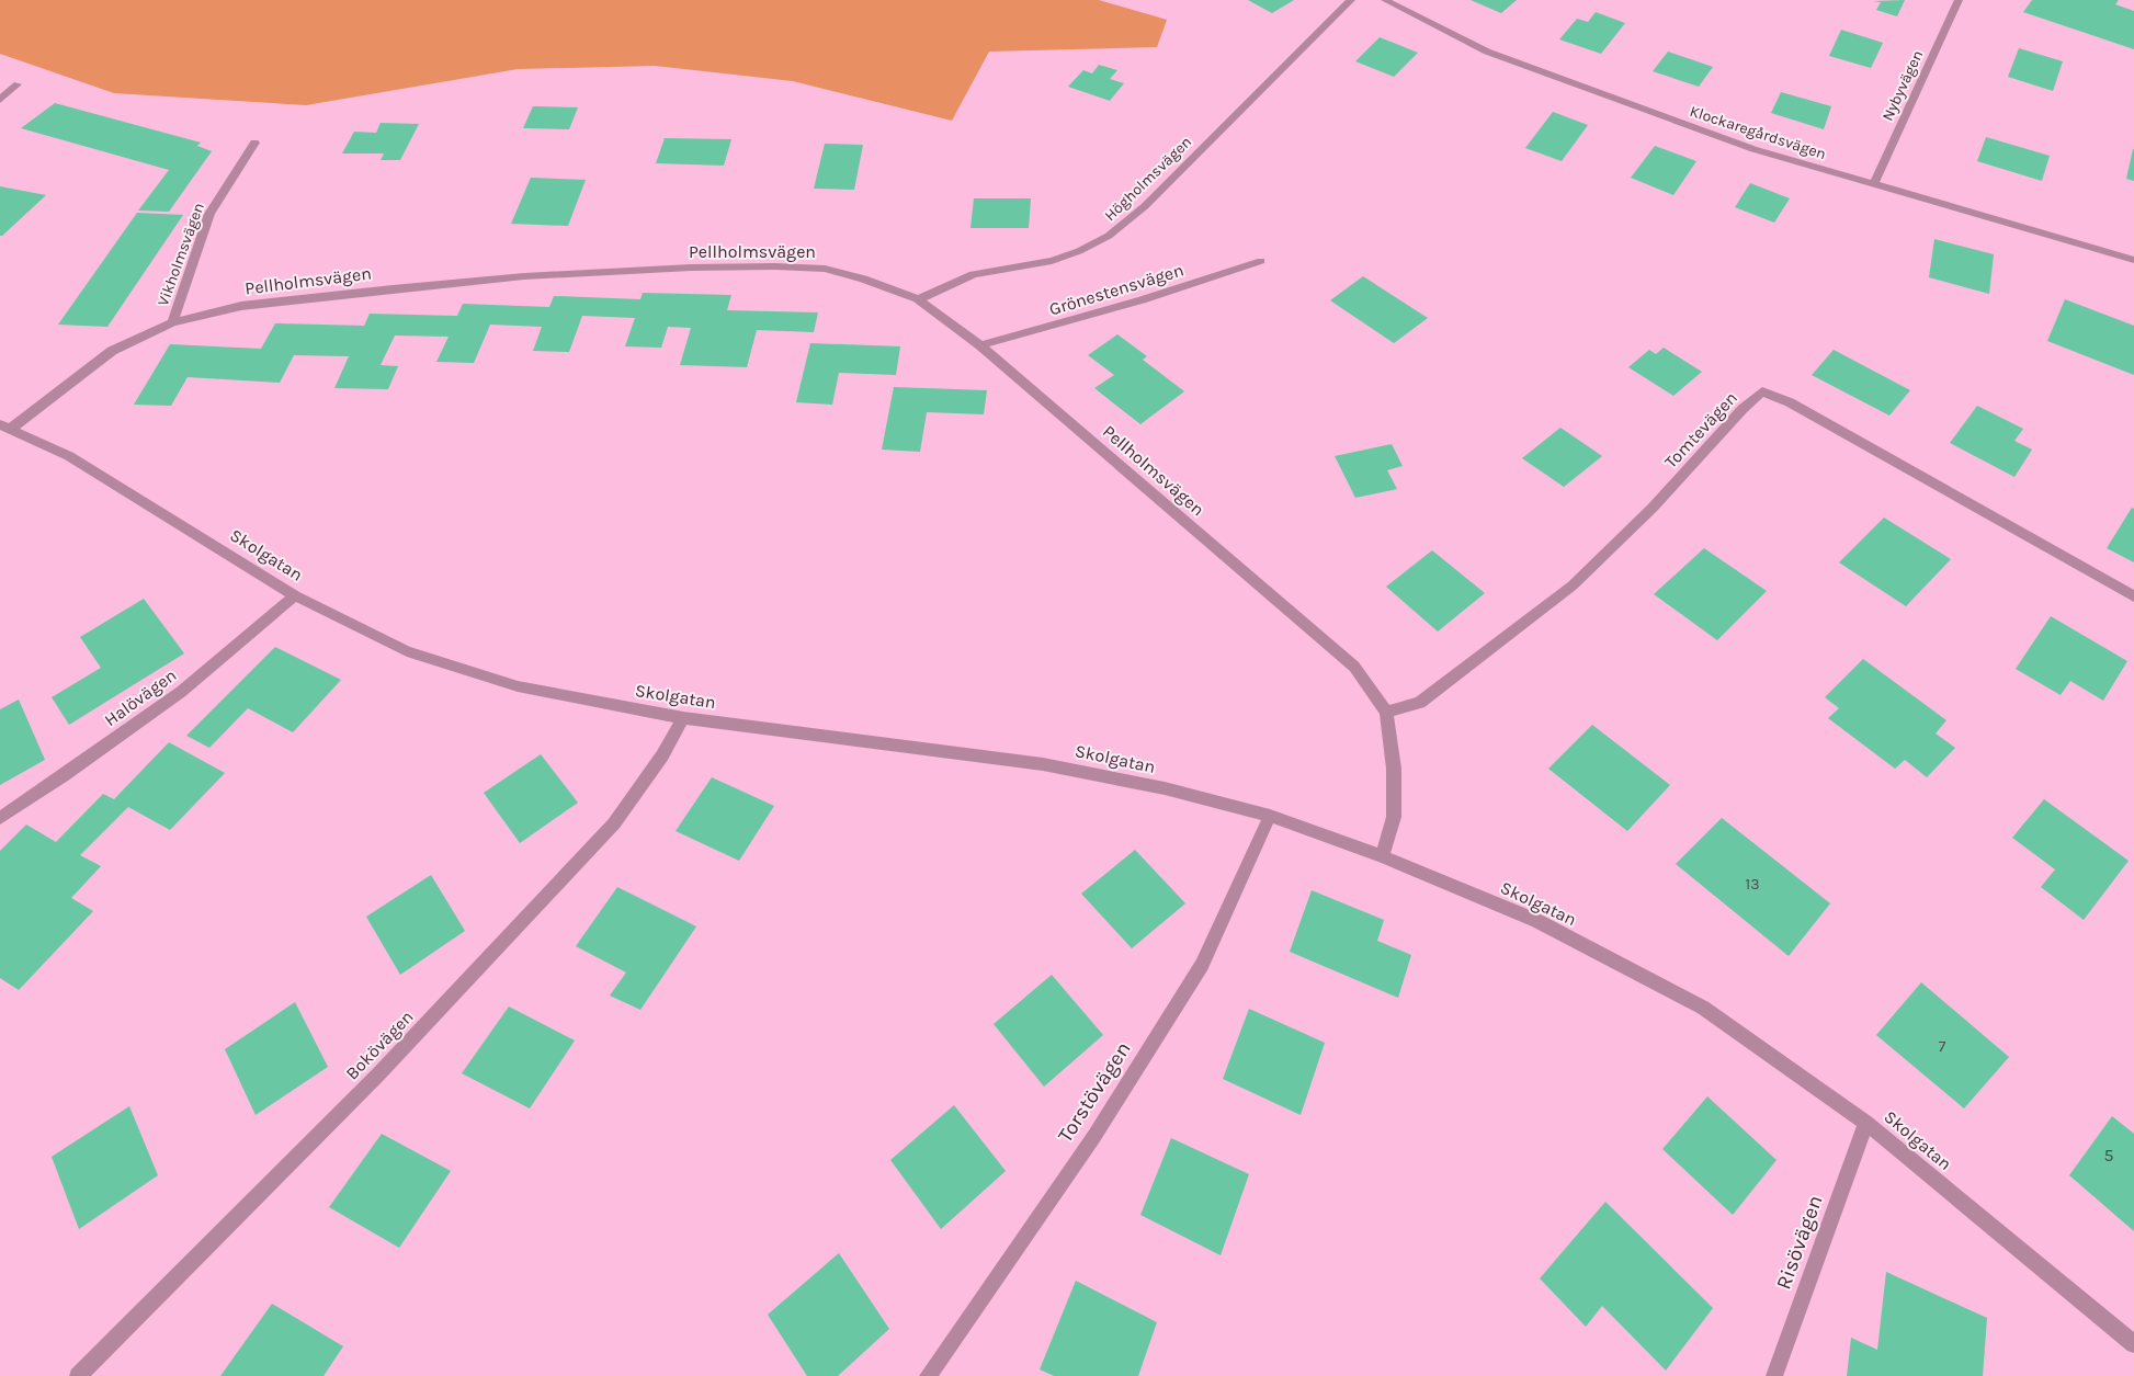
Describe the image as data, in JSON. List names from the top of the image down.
{
  "streets": {
    "street": [
      "Nybyvägen",
      "Klockaregårdsvägen",
      "Högholmsvägen",
      "Pellholmsvägen",
      "Vikholmsvägen",
      "Grönestensvägen",
      "Tomtevägen",
      "Skolgatan",
      "Halövägen",
      "Bokövägen",
      "Torstövägen",
      "Risövägen"
    ]
  },
  "crossings": [
    ["Nybyvägen", "Klockaregårdsvägen"],
    ["Högholmsvägen", "Pellholmsvägen"],
    ["Pellholmsvägen", "Vikholmsvägen"],
    ["Pellholmsvägen", "Grönestensvägen"],
    ["Pellholmsvägen", "Tomtevägen"],
    ["Pellholmsvägen", "Skolgatan"],
    ["Skolgatan", "Halövägen"],
    ["Skolgatan", "Bokövägen"],
    ["Skolgatan", "Torstövägen"],
    ["Skolgatan", "Risövägen"]
  ],
  "house_numbers": ["13", "7", "5"]
}
